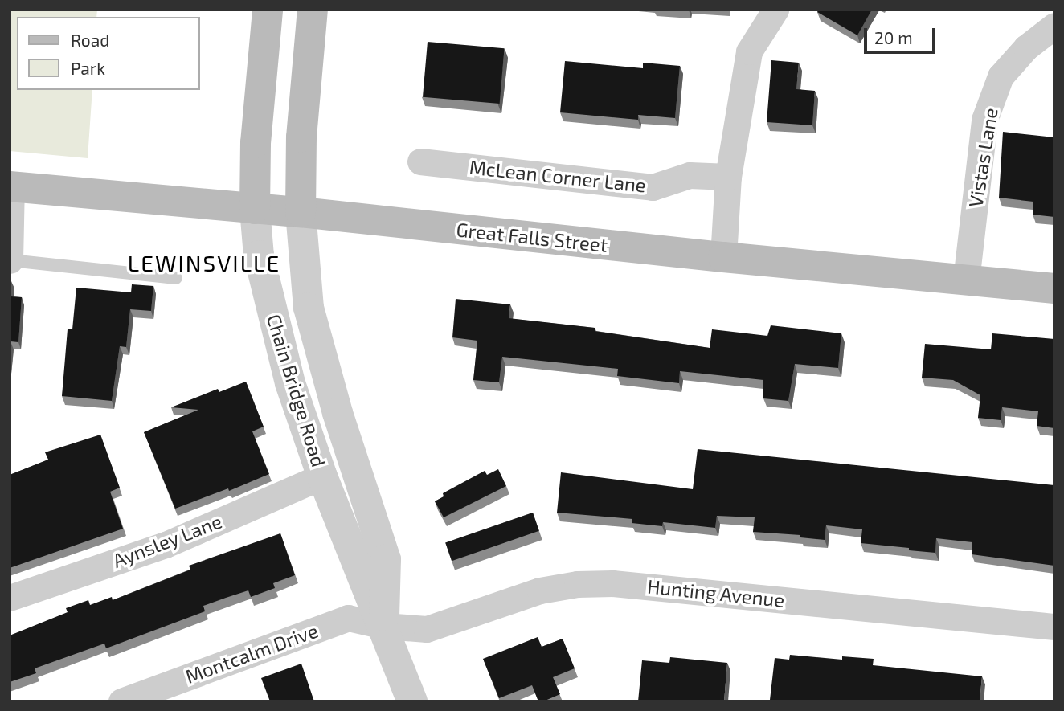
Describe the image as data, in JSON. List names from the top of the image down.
{
  "streets": {
    "main road": ["Great Falls Street", "Chain Bridge Road"],
    "street": [
      "Vistas Lane",
      "McLean Corner Lane",
      "Aynsley Lane",
      "Hunting Avenue",
      "Montcalm Drive"
    ]
  },
  "crossings": [
    ["Vistas Lane", "Great Falls Street"],
    ["Great Falls Street", "Chain Bridge Road"],
    ["Chain Bridge Road", "Aynsley Lane"],
    ["Chain Bridge Road", "Hunting Avenue"],
    ["Chain Bridge Road", "Montcalm Drive"],
    ["Hunting Avenue", "Montcalm Drive"]
  ],
  "districts": ["LEWINSVILLE"],
  "legend": ["Road", "Park"],
  "scale_bar": "20 m"
}
